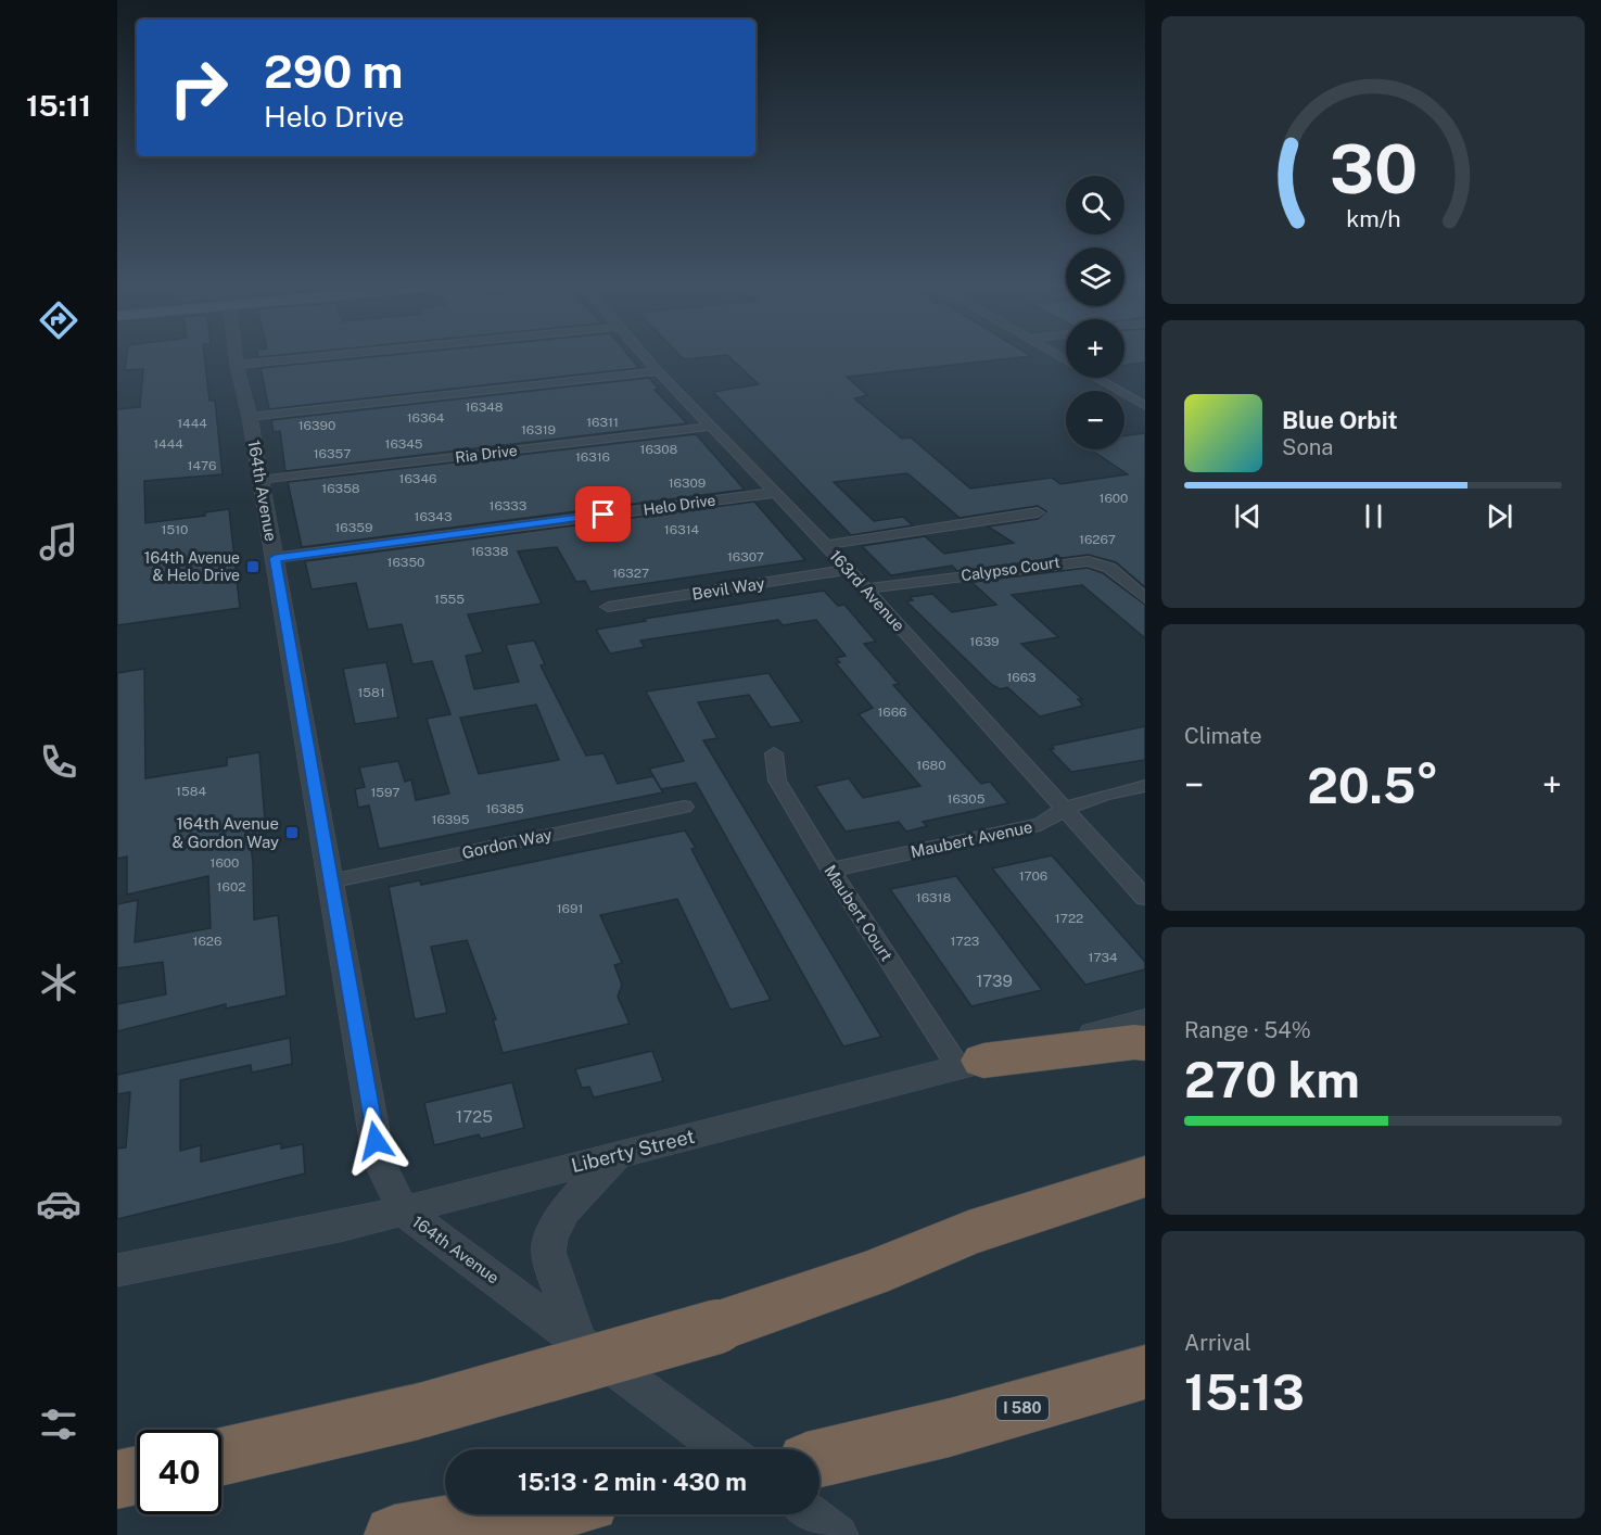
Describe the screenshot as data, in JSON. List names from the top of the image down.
{
  "streets": {
    "highway": ["I 580"],
    "street": [
      "Ria Drive",
      "164th Avenue",
      "Helo Drive",
      "Calypso Court",
      "Bevil Way",
      "163rd Avenue",
      "Maubert Avenue",
      "Gordon Way",
      "Maubert Court",
      "Liberty Street"
    ]
  },
  "crossings": [
    ["Ria Drive", "164th Avenue"],
    ["Ria Drive", "163rd Avenue"],
    ["164th Avenue", "Helo Drive"],
    ["164th Avenue", "Gordon Way"],
    ["164th Avenue", "Liberty Street"],
    ["Helo Drive", "163rd Avenue"],
    ["Calypso Court", "163rd Avenue"],
    ["Bevil Way", "163rd Avenue"],
    ["163rd Avenue", "Maubert Avenue"],
    ["Maubert Avenue", "Maubert Court"],
    ["Maubert Court", "Liberty Street"]
  ],
  "places": {
    "transit": ["164th Avenue & Helo Drive", "164th Avenue & Gordon Way"]
  },
  "house_numbers": [
    "16348",
    "16364",
    "16311",
    "1444",
    "16390",
    "16319",
    "1444",
    "16345",
    "16308",
    "16357",
    "16316",
    "1476",
    "16346",
    "16309",
    "16358",
    "1600",
    "16333",
    "16343",
    "16359",
    "1510",
    "16314",
    "16267",
    "16338",
    "16307",
    "16350",
    "16327",
    "1555",
    "1639",
    "1663",
    "1581",
    "1666",
    "1680",
    "1584",
    "1597",
    "16305",
    "16385",
    "16395",
    "1600",
    "1706",
    "1602",
    "16318",
    "1691",
    "1722",
    "1626",
    "1723",
    "1734",
    "1739",
    "1725"
  ],
  "page": {
    "tabs": "15:11",
    "turn": ["290 m", "Helo Drive"],
    "map_buttons": ["+", "−"],
    "song": ["Blue Orbit", "Sona"],
    "tile": [
      "Climate",
      ["Range · 54%", "270 km"],
      ["Arrival", "15:13"]
    ],
    "heat": ["−", "20.5°", "+"],
    "limit": "40",
    "trip": "15:13 · 2 min · 430 m",
    "gauge": ["30", "km/h"]
  }
}
